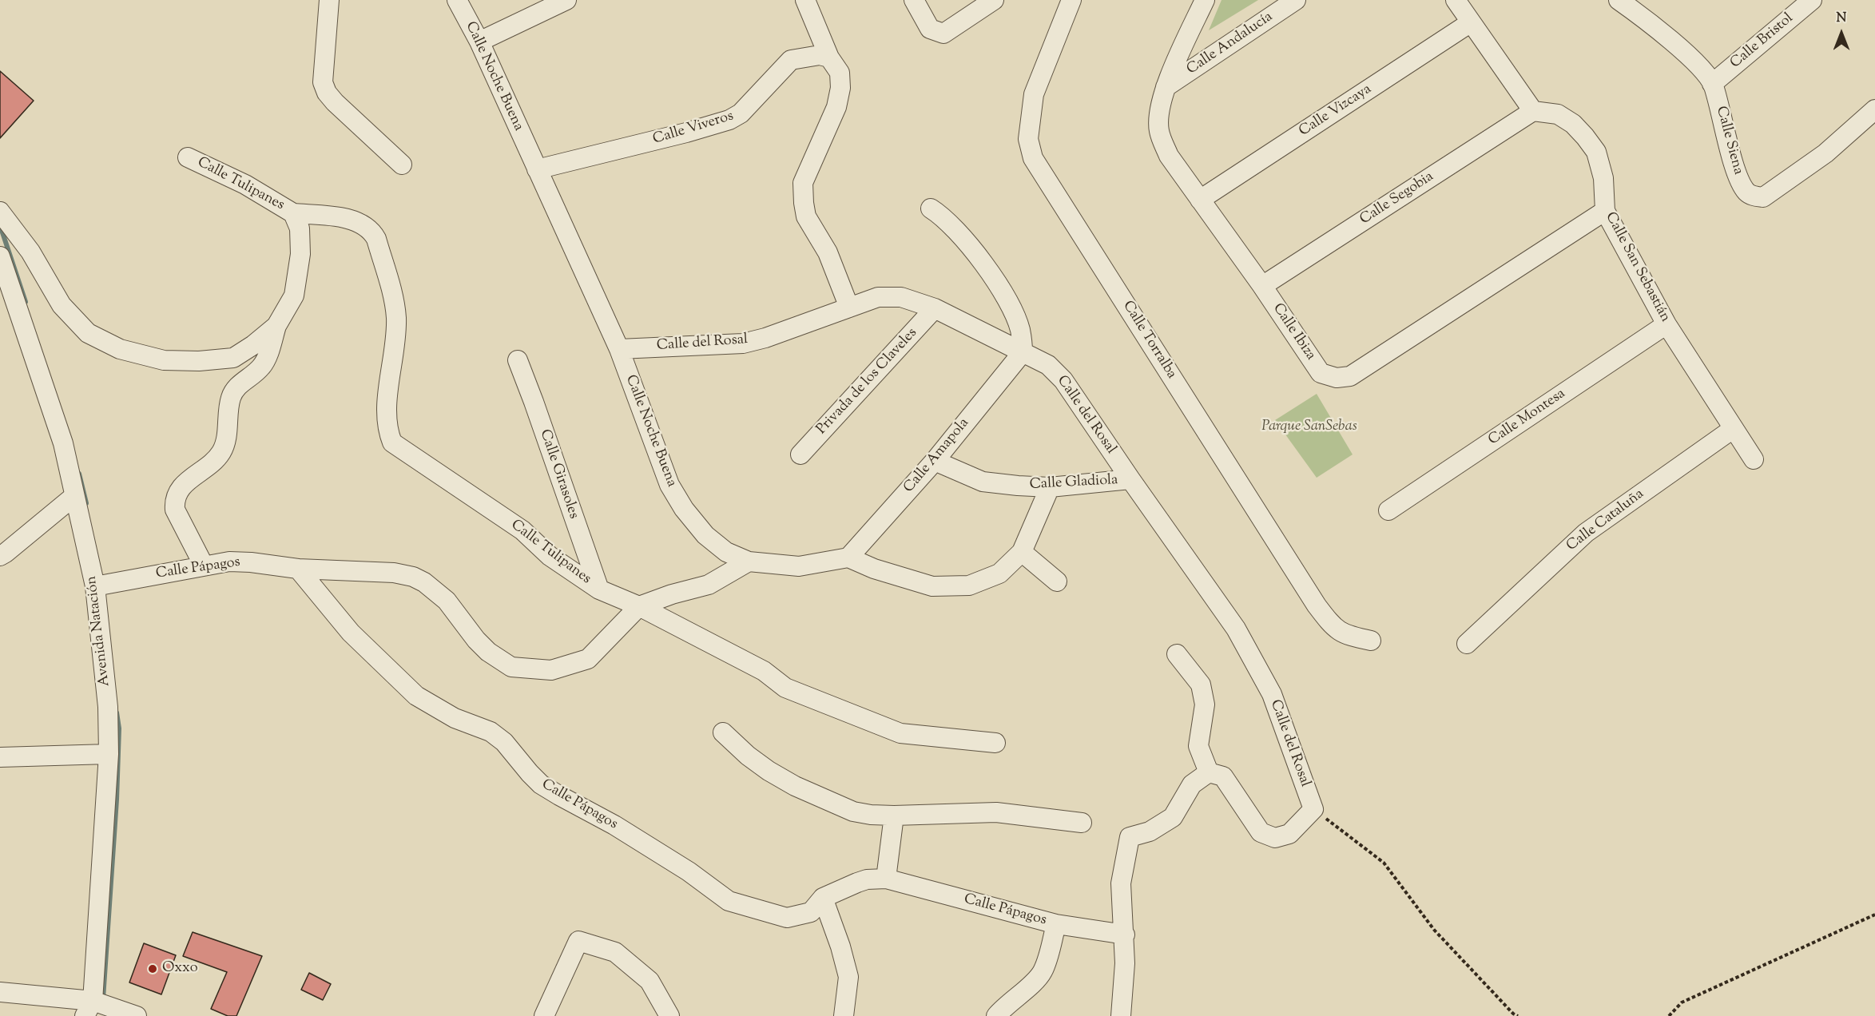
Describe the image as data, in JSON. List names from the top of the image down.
{
  "streets": {
    "street": [
      "Calle Bristol",
      "Calle Andalucía",
      "Calle Noche Buena",
      "Calle Vizcaya",
      "Calle Viveros",
      "Calle Siena",
      "Calle Tulipanes",
      "Calle Segobia",
      "Calle San Sebastián",
      "Calle Ibiza",
      "Calle Torralba",
      "Calle del Rosal",
      "Privada de los Claveles",
      "Calle Montesa",
      "Calle Amapola",
      "Calle Girasoles",
      "Calle Gladiola",
      "Calle Cataluña",
      "Calle Pápagos",
      "Avenida Natación"
    ]
  },
  "crossings": [
    ["Calle Bristol", "Calle Siena"],
    ["Calle Andalucía", "Calle Ibiza"],
    ["Calle Noche Buena", "Calle Viveros"],
    ["Calle Noche Buena", "Calle del Rosal"],
    ["Calle Noche Buena", "Calle Amapola"],
    ["Calle Vizcaya", "Calle Ibiza"],
    ["Calle Tulipanes", "Calle Girasoles"],
    ["Calle Segobia", "Calle San Sebastián"],
    ["Calle Segobia", "Calle Ibiza"],
    ["Calle San Sebastián", "Calle Ibiza"],
    ["Calle San Sebastián", "Calle Montesa"],
    ["Calle San Sebastián", "Calle Cataluña"],
    ["Calle del Rosal", "Privada de los Claveles"],
    ["Calle del Rosal", "Calle Amapola"],
    ["Calle del Rosal", "Calle Gladiola"],
    ["Calle Amapola", "Calle Gladiola"],
    ["Calle Pápagos", "Avenida Natación"]
  ],
  "parks": ["Parque SanSebas"],
  "places": ["Oxxo"],
  "north": "top"
}
